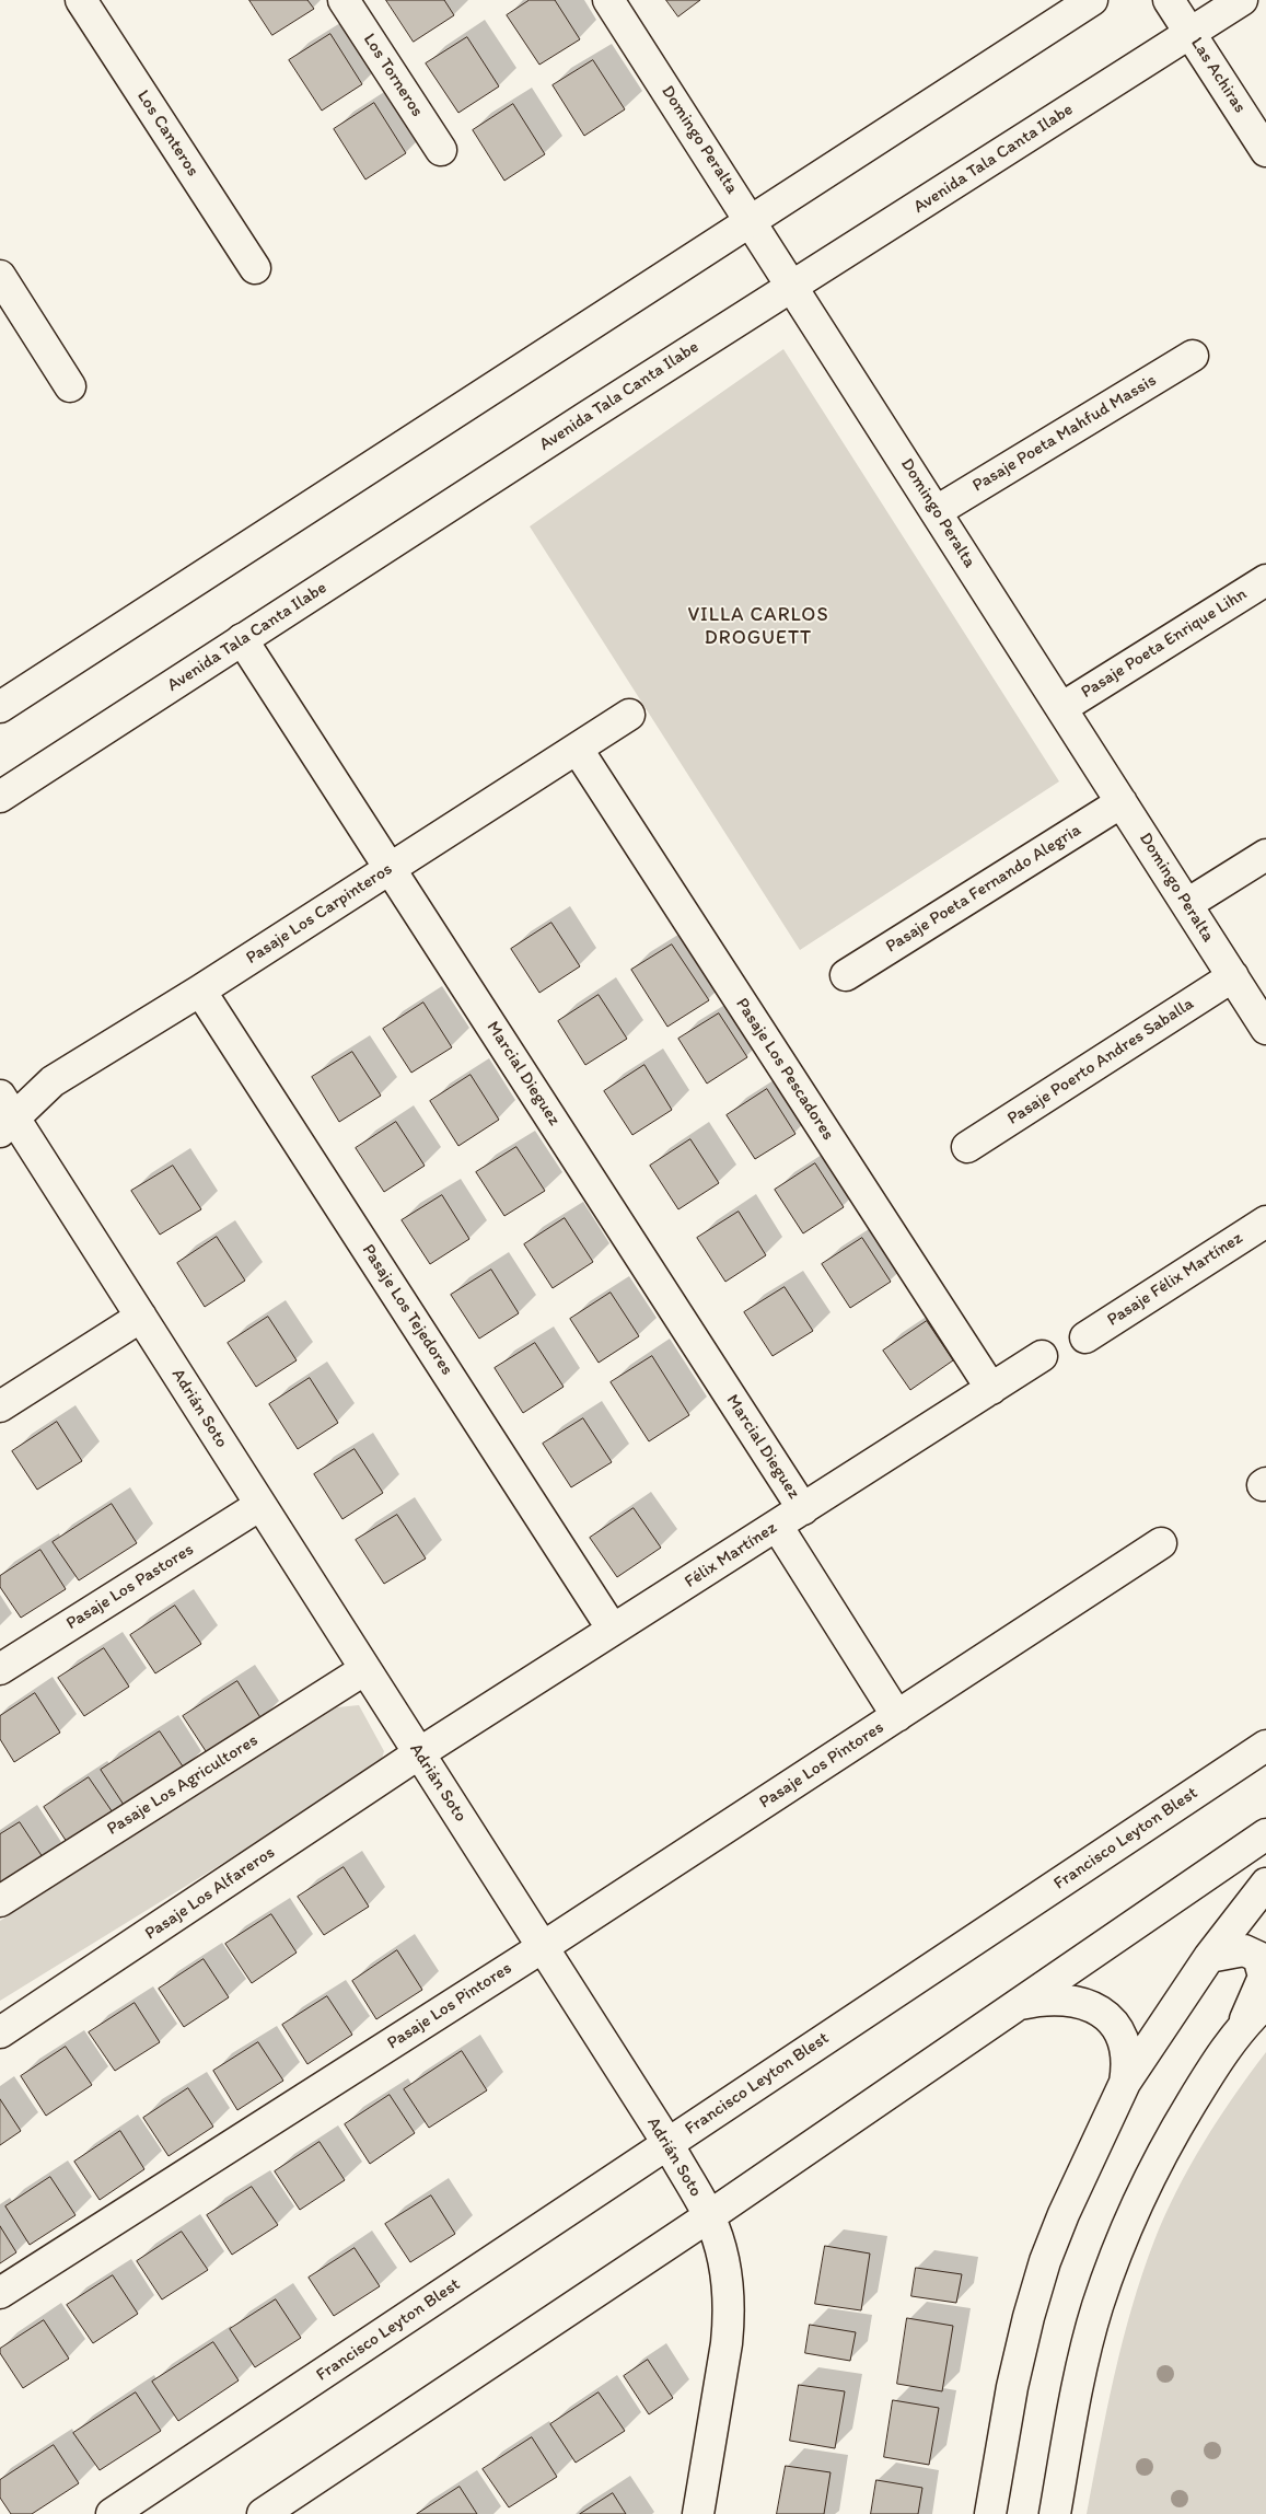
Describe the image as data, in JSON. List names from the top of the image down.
{
  "streets": {
    "street": [
      "Los Torneros",
      "Las Achiras",
      "Los Canteros",
      "Domingo Peralta",
      "Avenida Tala Canta Ilabe",
      "Pasaje Poeta Mahfud Massis",
      "Pasaje Poeta Enrique Lihn",
      "Pasaje Poeta Fernando Alegria",
      "Pasaje Los Carpinteros",
      "Pasaje Poerto Andres Saballa",
      "Pasaje Los Pescadores",
      "Marcial Dieguez",
      "Pasaje Félix Martínez",
      "Pasaje Los Tejedores",
      "Adrián Soto",
      "Félix Martínez",
      "Pasaje Los Pastores",
      "Pasaje Los Pintores",
      "Pasaje Los Agricultores",
      "Francisco Leyton Blest",
      "Pasaje Los Alfareros"
    ]
  },
  "crossings": [
    ["Las Achiras", "Avenida Tala Canta Ilabe"],
    ["Domingo Peralta", "Avenida Tala Canta Ilabe"],
    ["Domingo Peralta", "Pasaje Poeta Mahfud Massis"],
    ["Domingo Peralta", "Pasaje Poeta Enrique Lihn"],
    ["Domingo Peralta", "Pasaje Poeta Fernando Alegria"],
    ["Domingo Peralta", "Pasaje Poerto Andres Saballa"],
    ["Avenida Tala Canta Ilabe", "Marcial Dieguez"],
    ["Pasaje Los Carpinteros", "Pasaje Los Pescadores"],
    ["Pasaje Los Carpinteros", "Marcial Dieguez"],
    ["Pasaje Los Carpinteros", "Pasaje Los Tejedores"],
    ["Pasaje Los Carpinteros", "Adrián Soto"],
    ["Pasaje Los Pescadores", "Félix Martínez"],
    ["Marcial Dieguez", "Félix Martínez"],
    ["Pasaje Los Tejedores", "Félix Martínez"],
    ["Adrián Soto", "Félix Martínez"],
    ["Adrián Soto", "Pasaje Los Pastores"],
    ["Adrián Soto", "Pasaje Los Pintores"],
    ["Adrián Soto", "Pasaje Los Agricultores"],
    ["Adrián Soto", "Francisco Leyton Blest"],
    ["Adrián Soto", "Pasaje Los Alfareros"],
    ["Félix Martínez", "Pasaje Los Pintores"],
    ["Félix Martínez", "Pasaje Los Alfareros"]
  ],
  "districts": ["VILLA CARLOS DROGUETT"]
}
